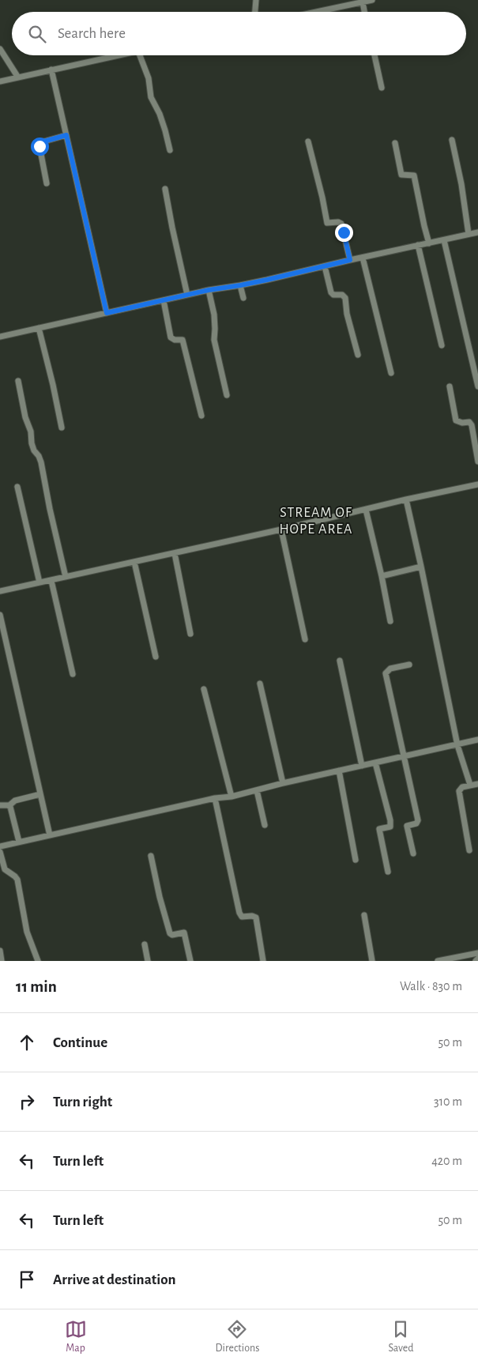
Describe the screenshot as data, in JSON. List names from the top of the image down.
{
  "districts": ["STREAM OF HOPE AREA"],
  "page": {
    "search": "Search here",
    "heading": ["11 min", "Walk · 830 m"],
    "list": [
      ["Continue", "50 m"],
      ["Turn right", "310 m"],
      ["Turn left", "420 m"],
      ["Turn left", "50 m"],
      "Arrive at destination"
    ],
    "nav": ["Map", "Directions", "Saved"]
  }
}
